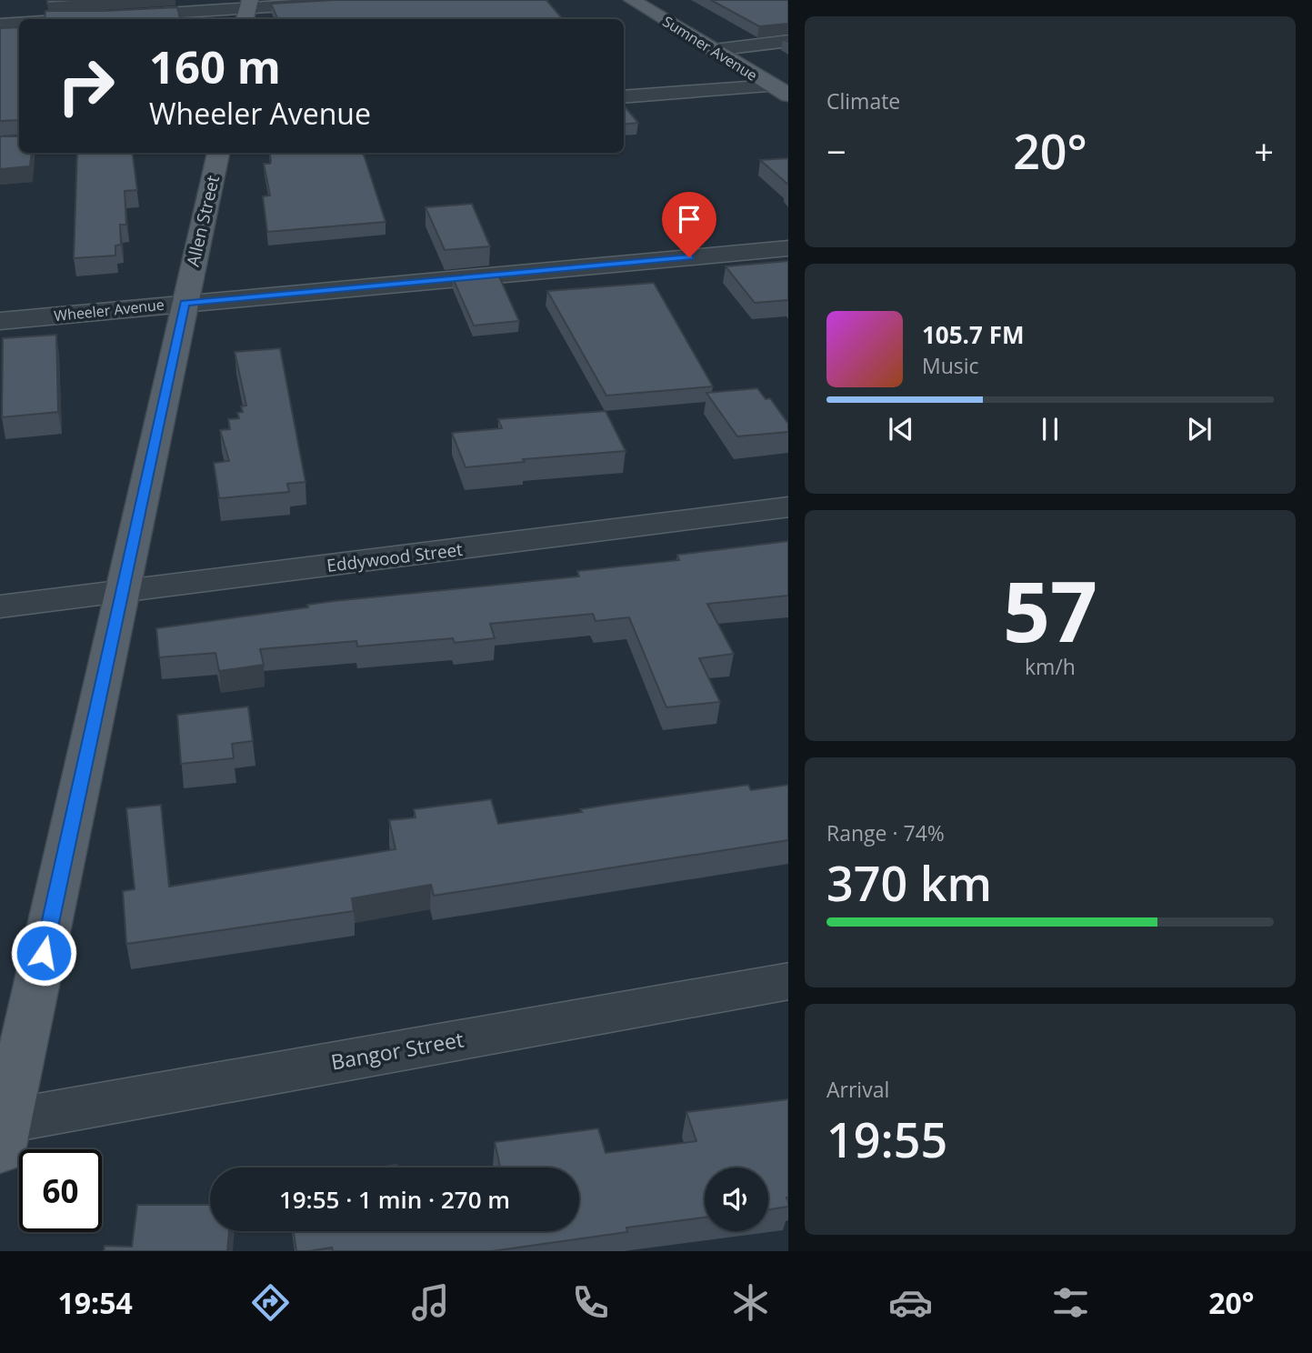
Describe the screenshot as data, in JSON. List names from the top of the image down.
{
  "streets": {
    "main road": ["Sumner Avenue", "Allen Street"],
    "street": ["Wheeler Avenue", "Eddywood Street", "Bangor Street"]
  },
  "crossings": [
    ["Allen Street", "Wheeler Avenue"],
    ["Allen Street", "Eddywood Street"],
    ["Allen Street", "Bangor Street"]
  ],
  "page": {
    "tile": [
      "Climate",
      ["57", "km/h"],
      ["Range · 74%", "370 km"],
      ["Arrival", "19:55"]
    ],
    "turn": ["160 m", "Wheeler Avenue"],
    "heat": ["−", "20°", "+"],
    "song": ["105.7 FM", "Music"],
    "limit": "60",
    "trip": "19:55 · 1 min · 270 m",
    "tabs": ["19:54", "20°"]
  }
}
